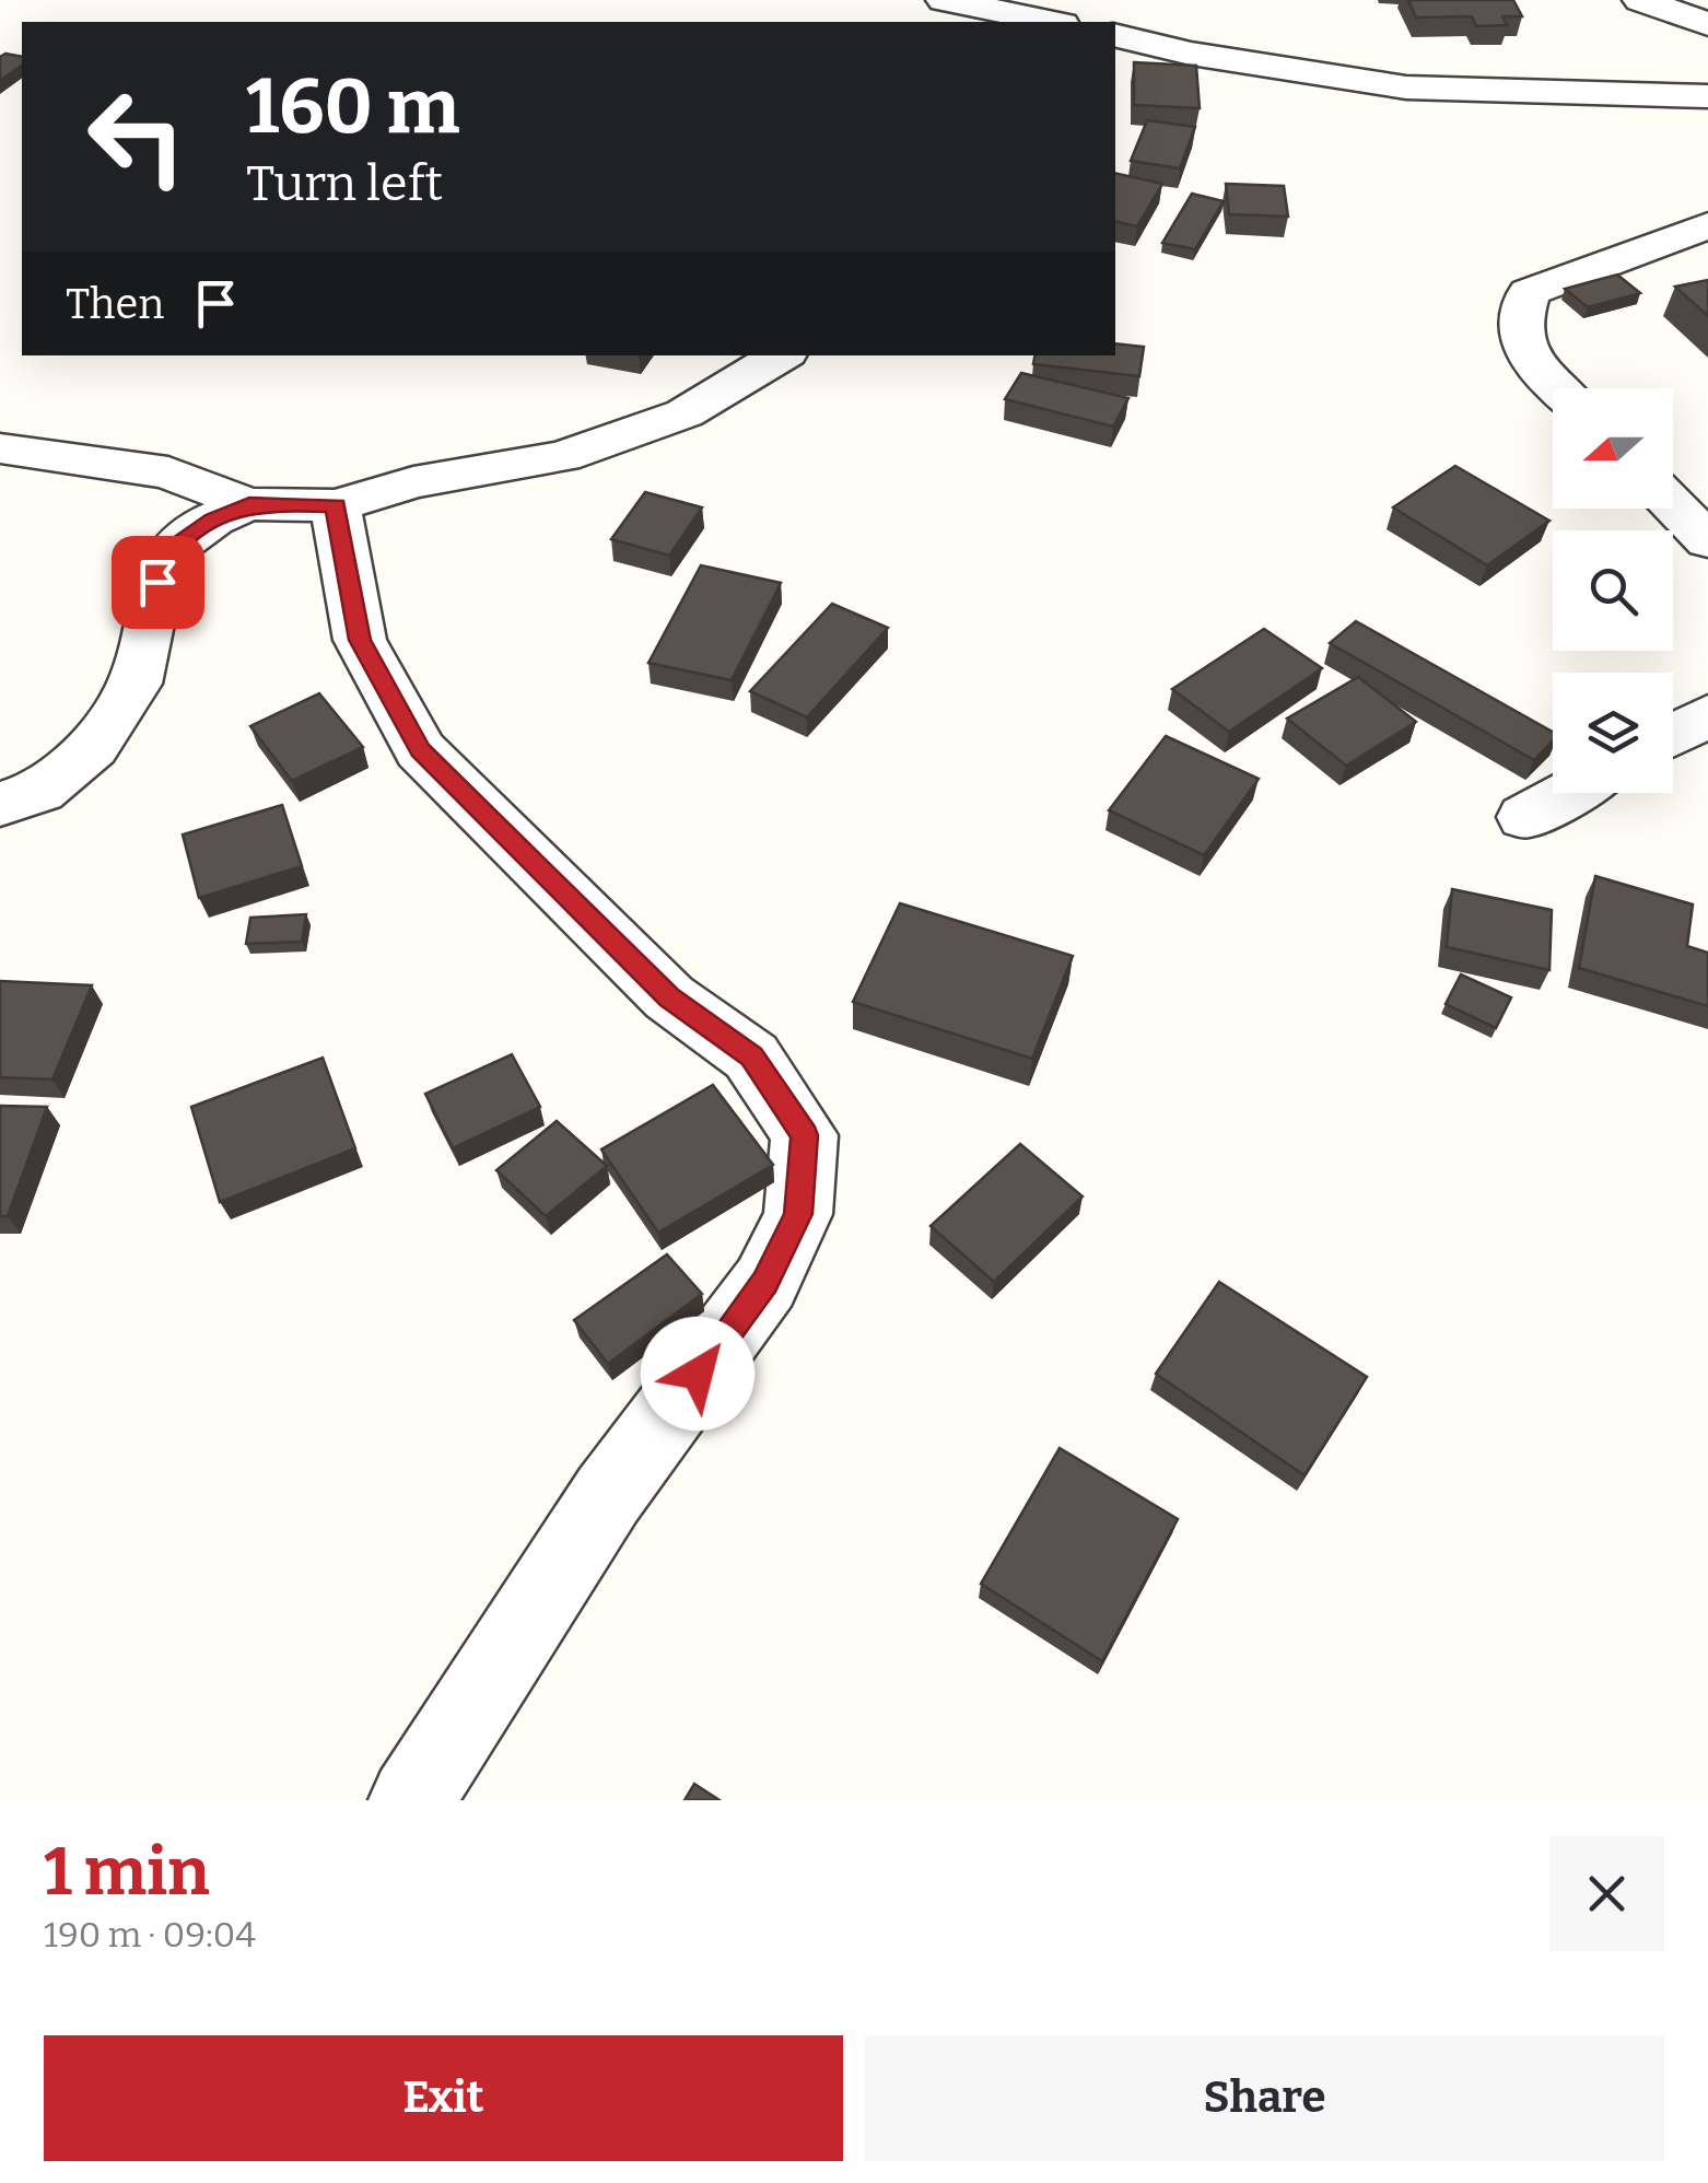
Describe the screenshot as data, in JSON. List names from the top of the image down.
{
  "north": "left",
  "page": {
    "turn": ["160 m", "Turn left"],
    "then": "Then",
    "heading": ["1 min", "190 m · 09:04"],
    "buttons": ["Exit", "Share"]
  }
}
